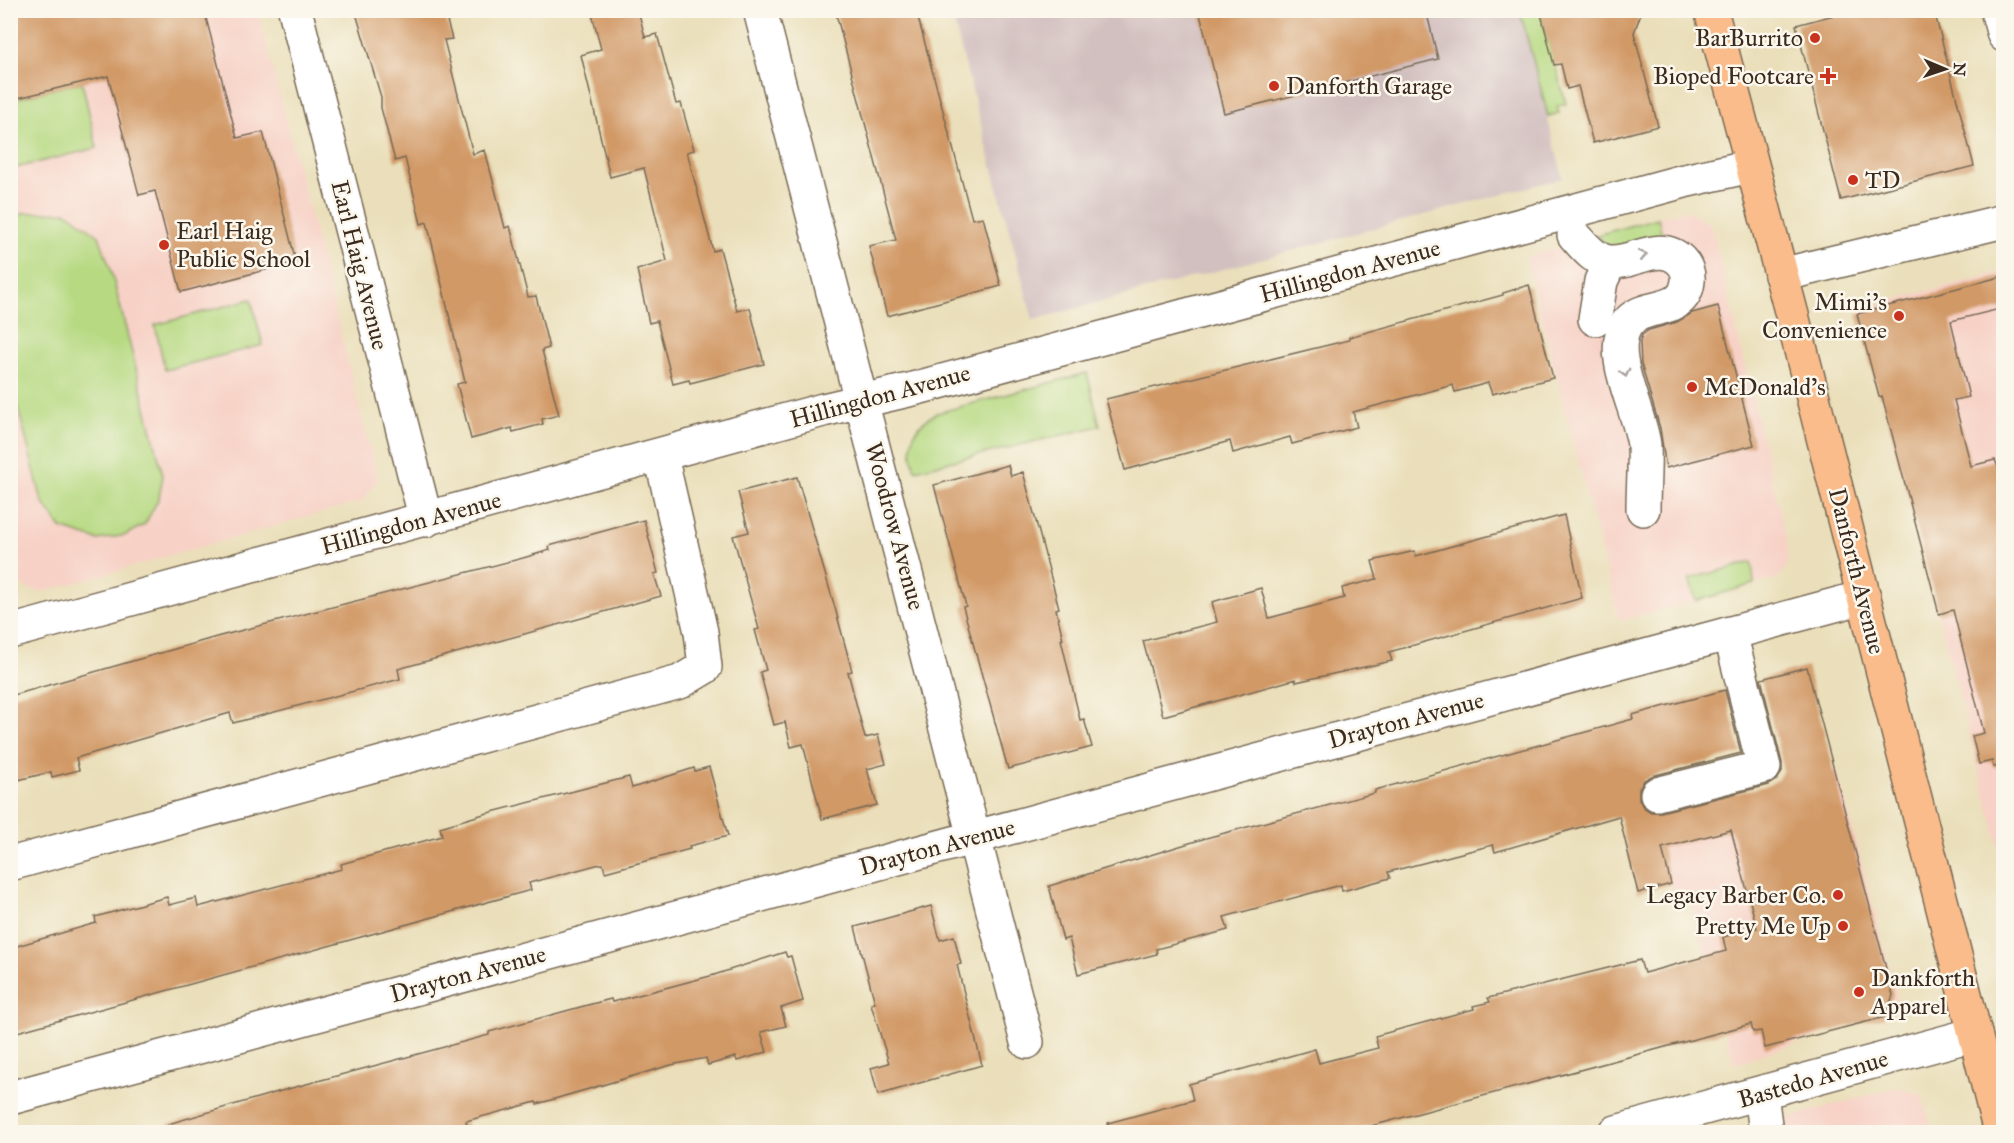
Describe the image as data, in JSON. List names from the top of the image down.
{
  "streets": {
    "main road": ["Danforth Avenue"],
    "street": [
      "Earl Haig Avenue",
      "Hillingdon Avenue",
      "Woodrow Avenue",
      "Drayton Avenue",
      "Bastedo Avenue"
    ]
  },
  "crossings": [
    ["Earl Haig Avenue", "Hillingdon Avenue"],
    ["Hillingdon Avenue", "Woodrow Avenue"],
    ["Hillingdon Avenue", "Danforth Avenue"],
    ["Woodrow Avenue", "Drayton Avenue"],
    ["Danforth Avenue", "Drayton Avenue"],
    ["Danforth Avenue", "Bastedo Avenue"]
  ],
  "places": {
    "other": [
      "BarBurrito",
      "Danforth Garage",
      "TD",
      "Earl Haig Public School",
      "Mimi's Convenience",
      "McDonald's",
      "Legacy Barber Co.",
      "Pretty Me Up",
      "Dankforth Apparel"
    ],
    "health": ["Bioped Footcare"]
  },
  "north": "right"
}
